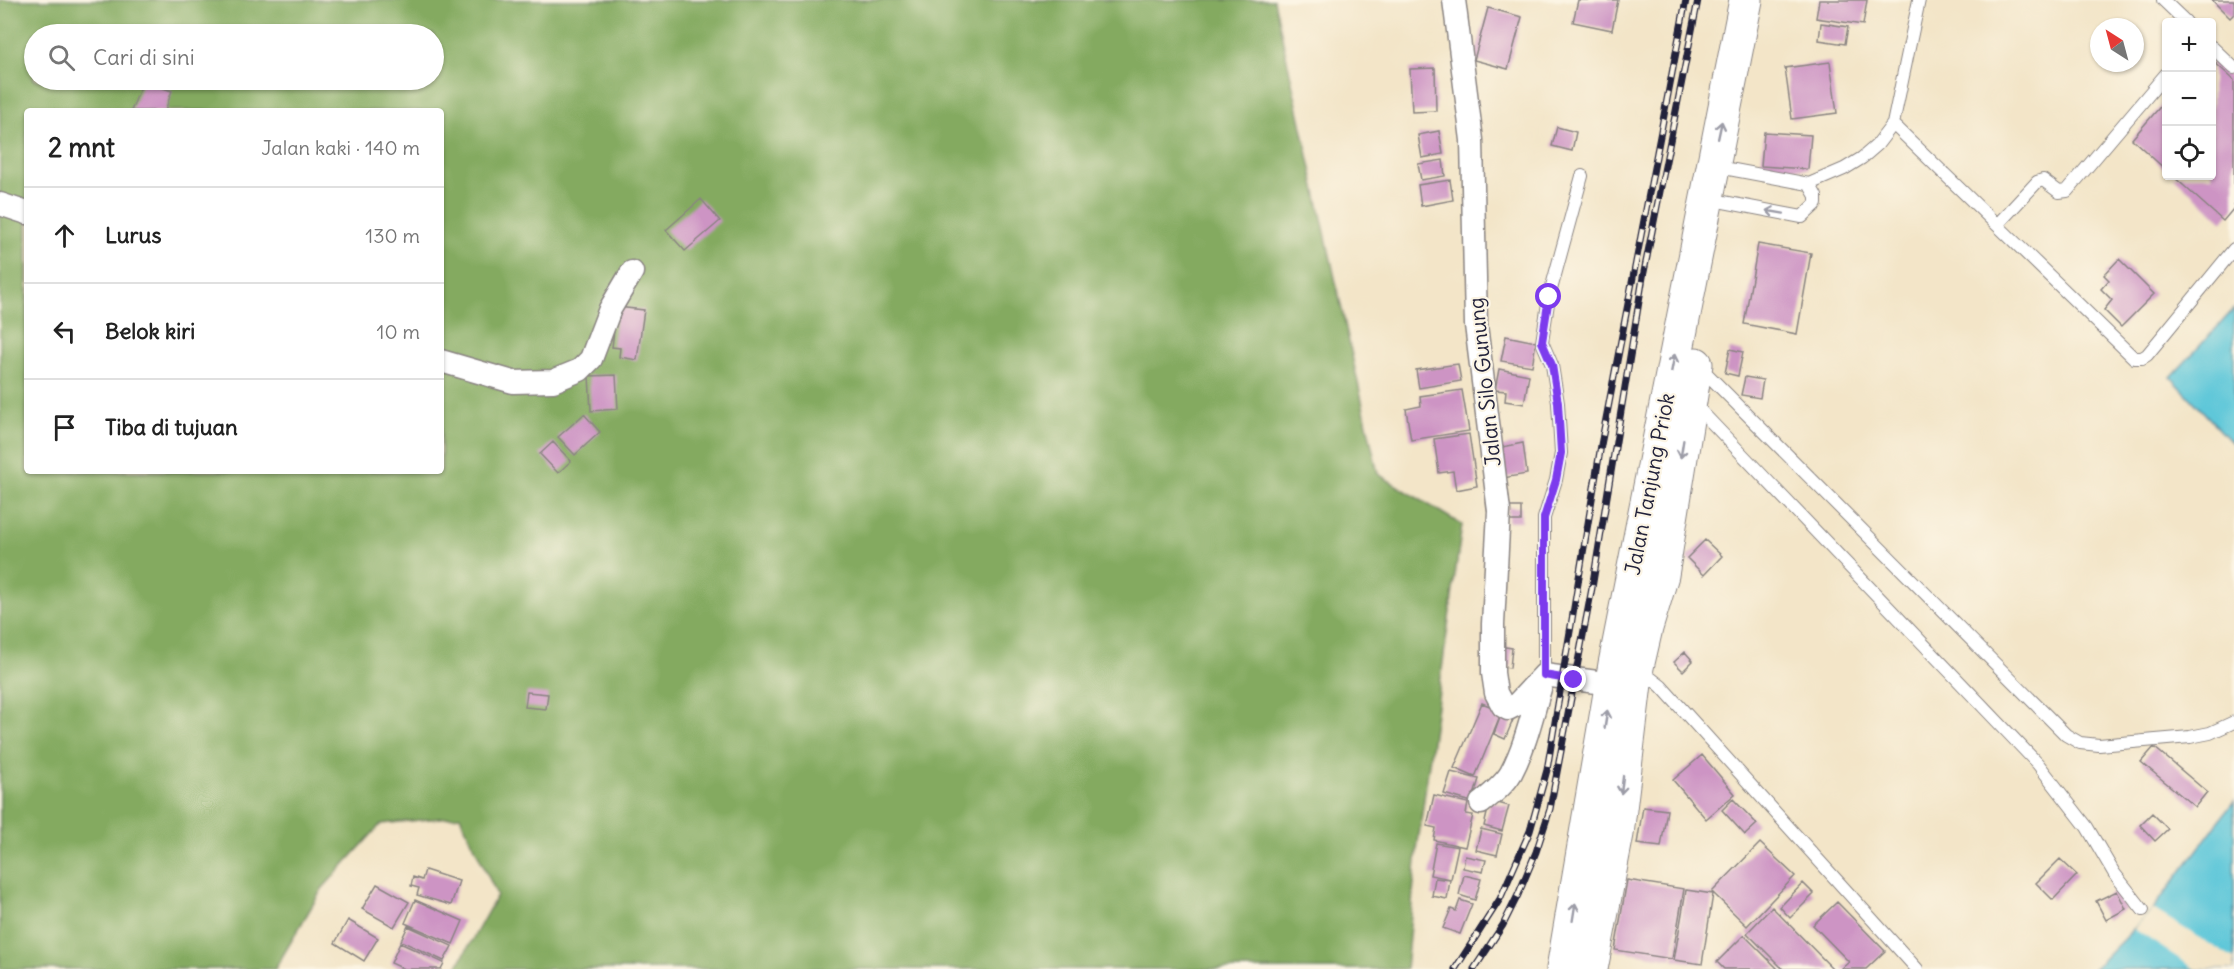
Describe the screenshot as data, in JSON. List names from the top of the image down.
{
  "streets": {
    "highway": ["Jalan Tanjung Priok"],
    "street": ["Jalan Silo Gunung"]
  },
  "north": "top left",
  "page": {
    "map_buttons": ["+", "−"],
    "search": "Cari di sini",
    "heading": ["2 mnt", "Jalan kaki · 140 m"],
    "list": [
      ["Lurus", "130 m"],
      ["Belok kiri", "10 m"],
      "Tiba di tujuan"
    ]
  }
}
